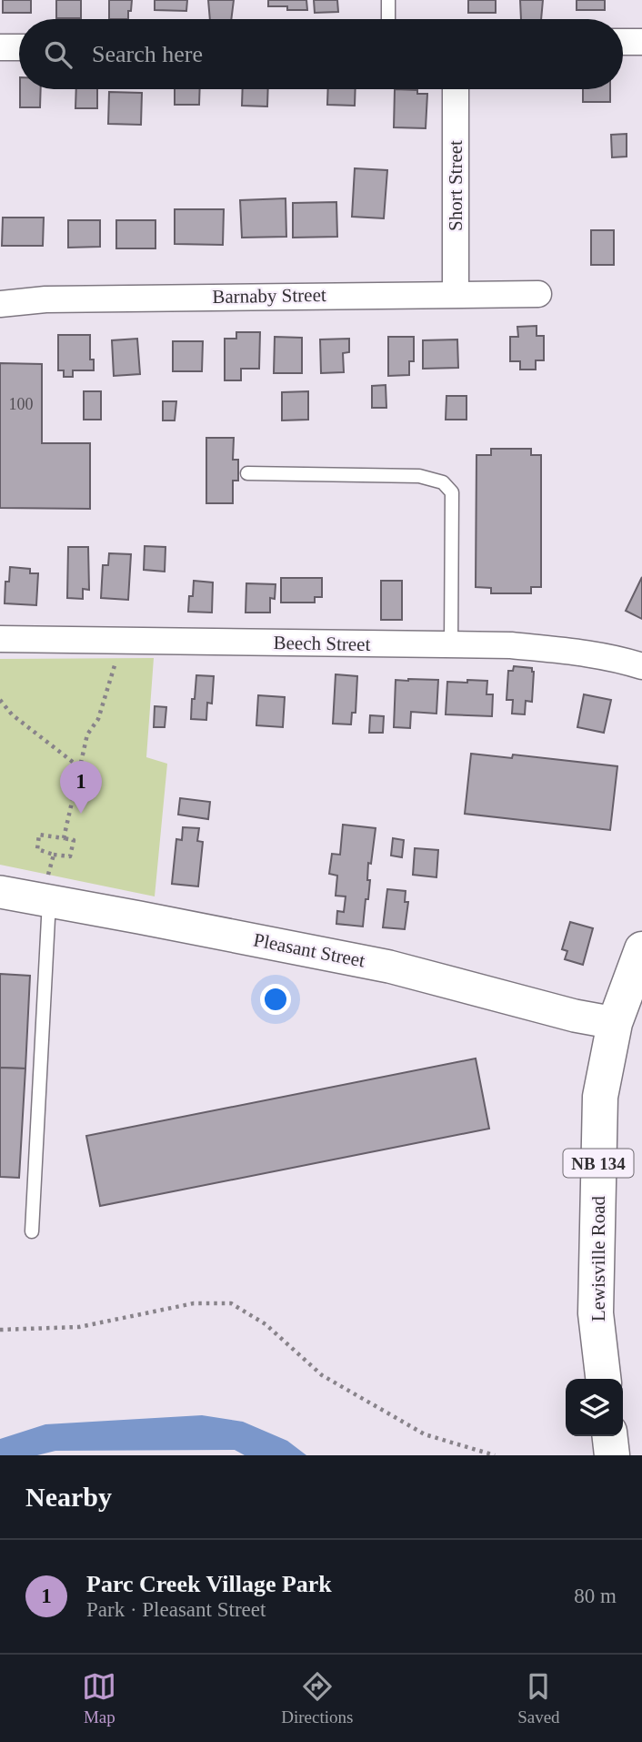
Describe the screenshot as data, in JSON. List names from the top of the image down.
{
  "streets": {
    "main road": ["NB 134", "Lewisville Road"],
    "street": [
      "Short Street",
      "Barnaby Street",
      "Beech Street",
      "Pleasant Street"
    ]
  },
  "crossings": [
    ["Short Street", "Barnaby Street"],
    ["Pleasant Street", "Lewisville Road"]
  ],
  "house_numbers": ["100"],
  "page": {
    "search": "Search here",
    "pins": "1",
    "heading": "Nearby",
    "list": [
      {
        "mark": "1",
        "name": "Parc Creek Village Park",
        "note": "Park · Pleasant Street",
        "value": "80 m"
      }
    ],
    "nav": ["Map", "Directions", "Saved"]
  }
}
